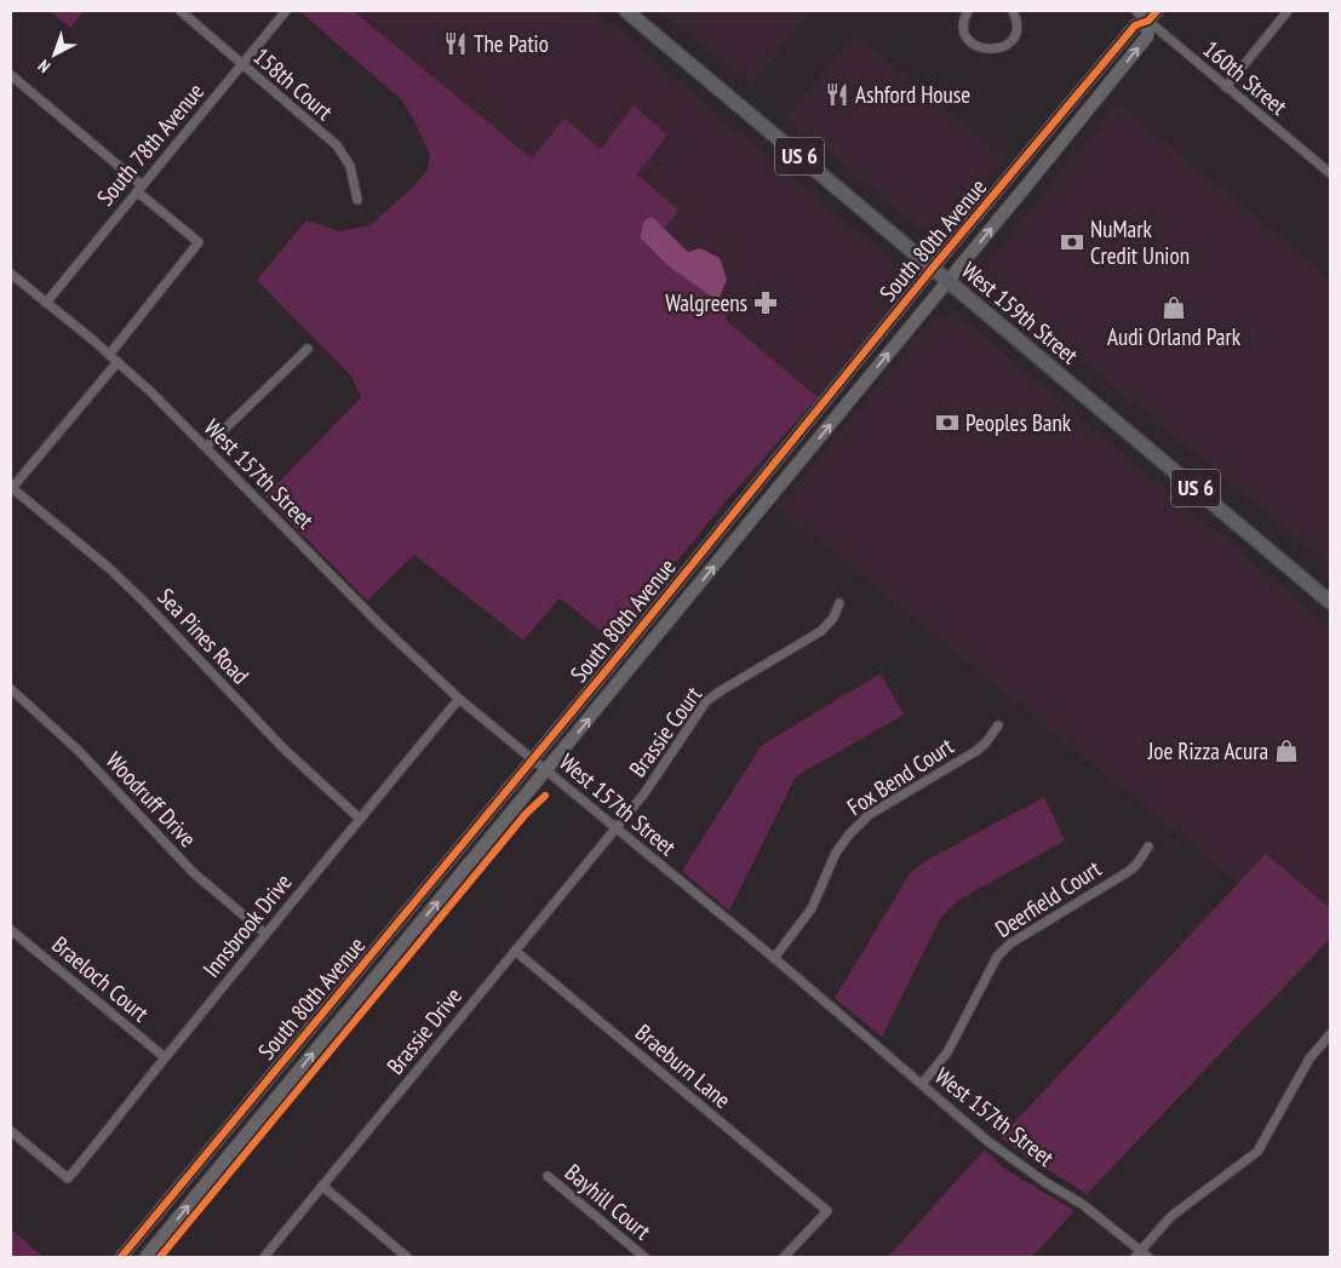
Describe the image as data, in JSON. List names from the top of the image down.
{
  "streets": {
    "main road": ["US 6", "West 159th Street"],
    "street": [
      "160th Street",
      "158th Court",
      "South 78th Avenue",
      "South 80th Avenue",
      "West 157th Street",
      "Sea Pines Road",
      "Brassie Court",
      "Fox Bend Court",
      "Woodruff Drive",
      "Deerfield Court",
      "Innsbrook Drive",
      "Braeloch Court",
      "Brassie Drive",
      "Braeburn Lane",
      "Bayhill Court"
    ]
  },
  "crossings": [
    ["160th Street", "South 80th Avenue"],
    ["158th Court", "South 78th Avenue"],
    ["South 78th Avenue", "West 157th Street"],
    ["South 80th Avenue", "West 159th Street"],
    ["South 80th Avenue", "West 157th Street"],
    ["West 157th Street", "Brassie Court"],
    ["West 157th Street", "Fox Bend Court"],
    ["West 157th Street", "Deerfield Court"],
    ["West 157th Street", "Innsbrook Drive"],
    ["West 157th Street", "Brassie Drive"],
    ["Sea Pines Road", "Innsbrook Drive"],
    ["Brassie Court", "Brassie Drive"],
    ["Woodruff Drive", "Innsbrook Drive"],
    ["Innsbrook Drive", "Braeloch Court"],
    ["Brassie Drive", "Braeburn Lane"]
  ],
  "places": {
    "restaurant": ["The Patio", "Ashford House"],
    "bank": ["NuMark Credit Union", "Peoples Bank"],
    "pharmacy": ["Walgreens"],
    "shop": ["Audi Orland Park", "Joe Rizza Acura"]
  },
  "north": "bottom left"
}
